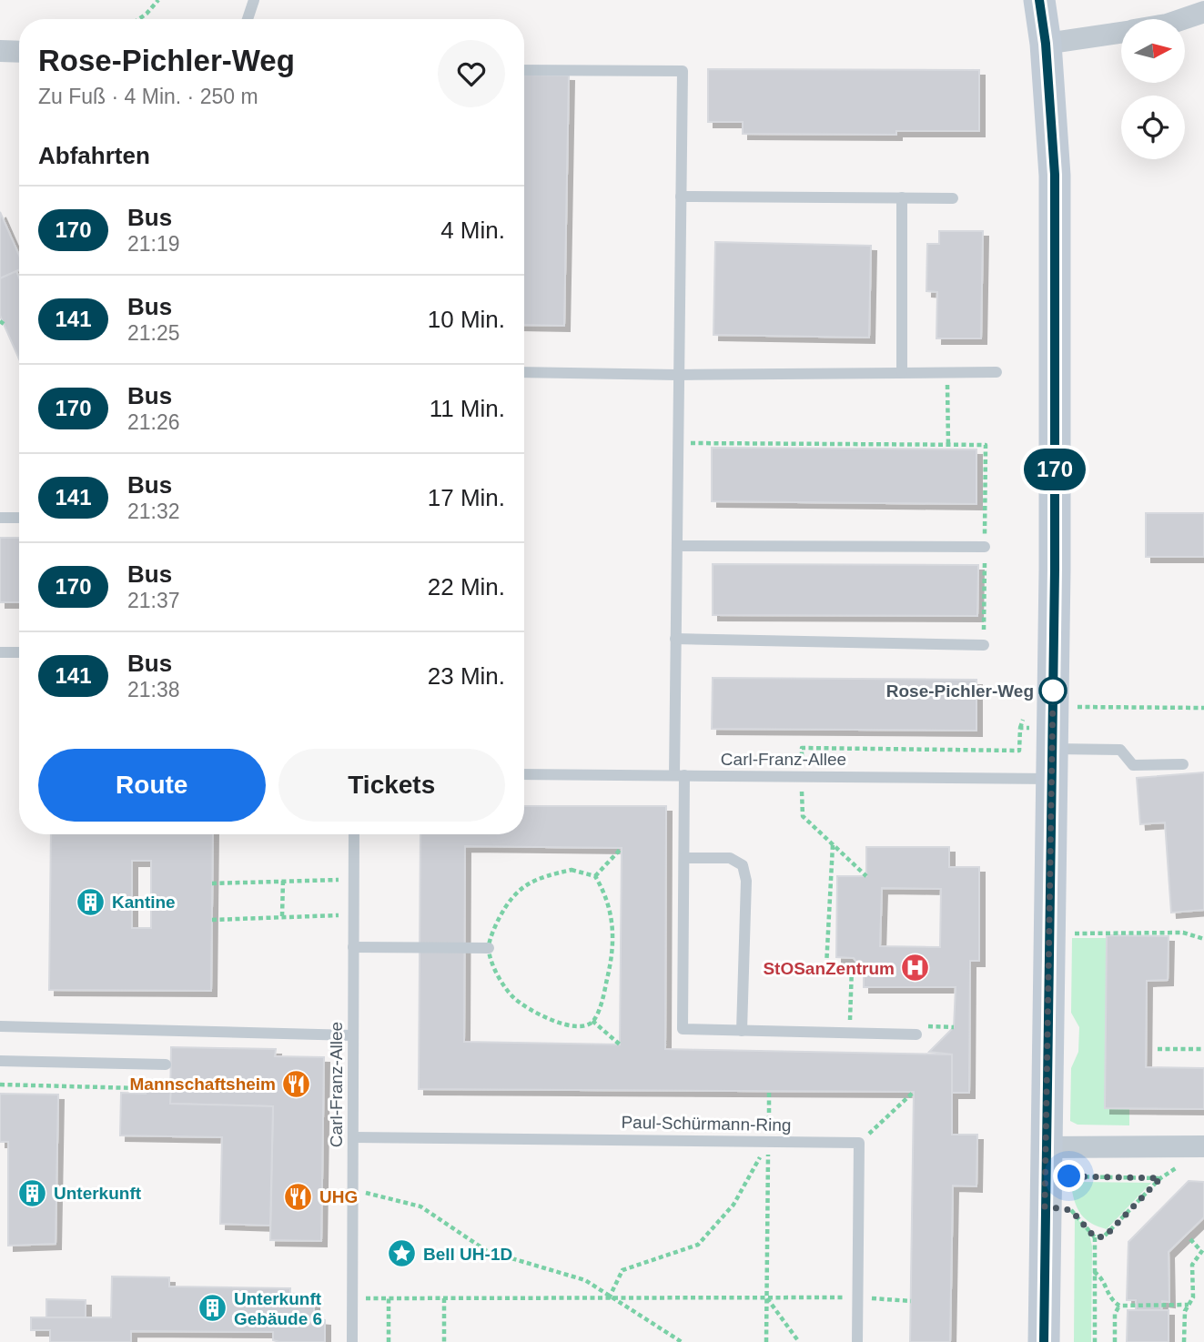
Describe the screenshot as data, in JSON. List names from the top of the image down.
{
  "streets": {
    "lane": ["Carl-Franz-Allee", "Paul-Schürmann-Ring"]
  },
  "crossings": [
    ["Carl-Franz-Allee", "Paul-Schürmann-Ring"]
  ],
  "places": {
    "other": ["Rose-Pichler-Weg"],
    "building": ["Kantine", "Unterkunft", "Unterkunft Gebäude 6"],
    "hospital": ["StOSanZentrum"],
    "restaurant": ["Mannschaftsheim", "UHG"],
    "place": ["Bell UH-1D"]
  },
  "lines": ["bus line 170"],
  "north": "right",
  "page": {
    "on_map": "170",
    "heading": [
      ["Rose-Pichler-Weg", "Zu Fuß · 4 Min. · 250 m"],
      "Abfahrten"
    ],
    "list": [
      {
        "mark": "170",
        "name": "Bus",
        "note": "21:19",
        "value": "4 Min."
      },
      {
        "mark": "141",
        "name": "Bus",
        "note": "21:25",
        "value": "10 Min."
      },
      {
        "mark": "170",
        "name": "Bus",
        "note": "21:26",
        "value": "11 Min."
      },
      {
        "mark": "141",
        "name": "Bus",
        "note": "21:32",
        "value": "17 Min."
      },
      {
        "mark": "170",
        "name": "Bus",
        "note": "21:37",
        "value": "22 Min."
      },
      {
        "mark": "141",
        "name": "Bus",
        "note": "21:38",
        "value": "23 Min."
      }
    ],
    "buttons": ["Route", "Tickets"]
  }
}
